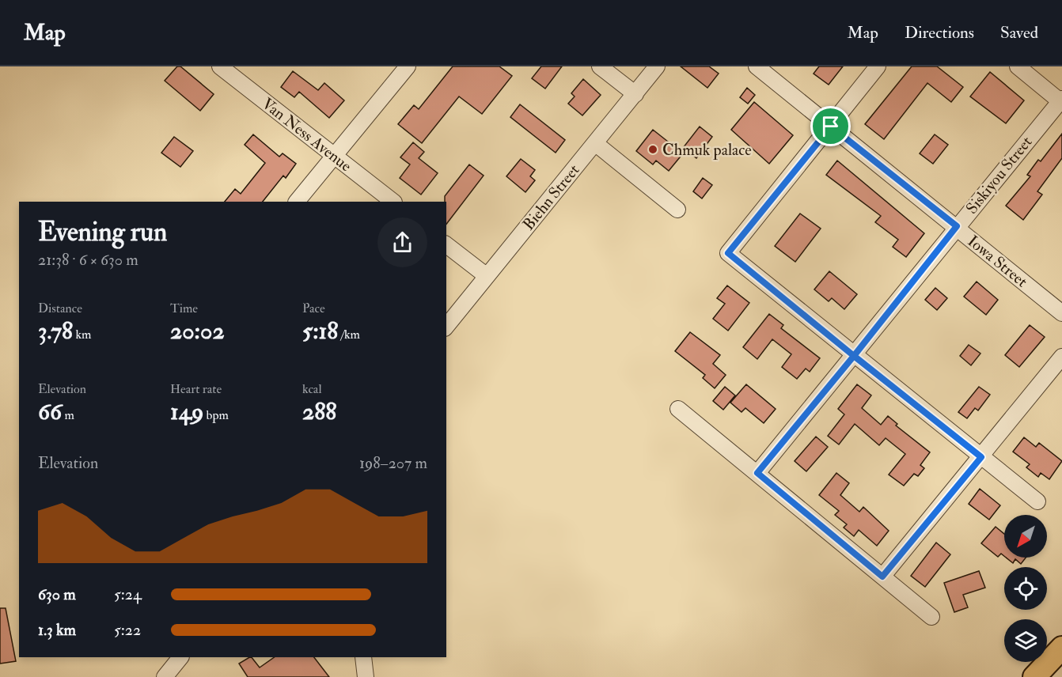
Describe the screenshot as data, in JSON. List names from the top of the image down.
{
  "streets": {
    "street": [
      "Van Ness Avenue",
      "Siskiyou Street",
      "Biehn Street",
      "Iowa Street"
    ]
  },
  "crossings": [
    ["Siskiyou Street", "Iowa Street"]
  ],
  "places": ["Chmuk palace"],
  "north": "bottom left",
  "page": {
    "header": "Map",
    "nav": ["Map", "Directions", "Saved"],
    "heading": ["Evening run", "21:38 · 6 × 630 m"],
    "stats": [
      ["Distance", "3.78 km"],
      ["Time", "20:02"],
      ["Pace", "5:18 /km"],
      ["Elevation", "66 m"],
      ["Heart rate", "149 bpm"],
      ["kcal", "288"]
    ],
    "chart": ["Elevation", "198–207 m"],
    "list": [
      {
        "name": "630 m",
        "note": "5:24"
      },
      {
        "name": "1.3 km",
        "note": "5:22"
      }
    ]
  }
}
